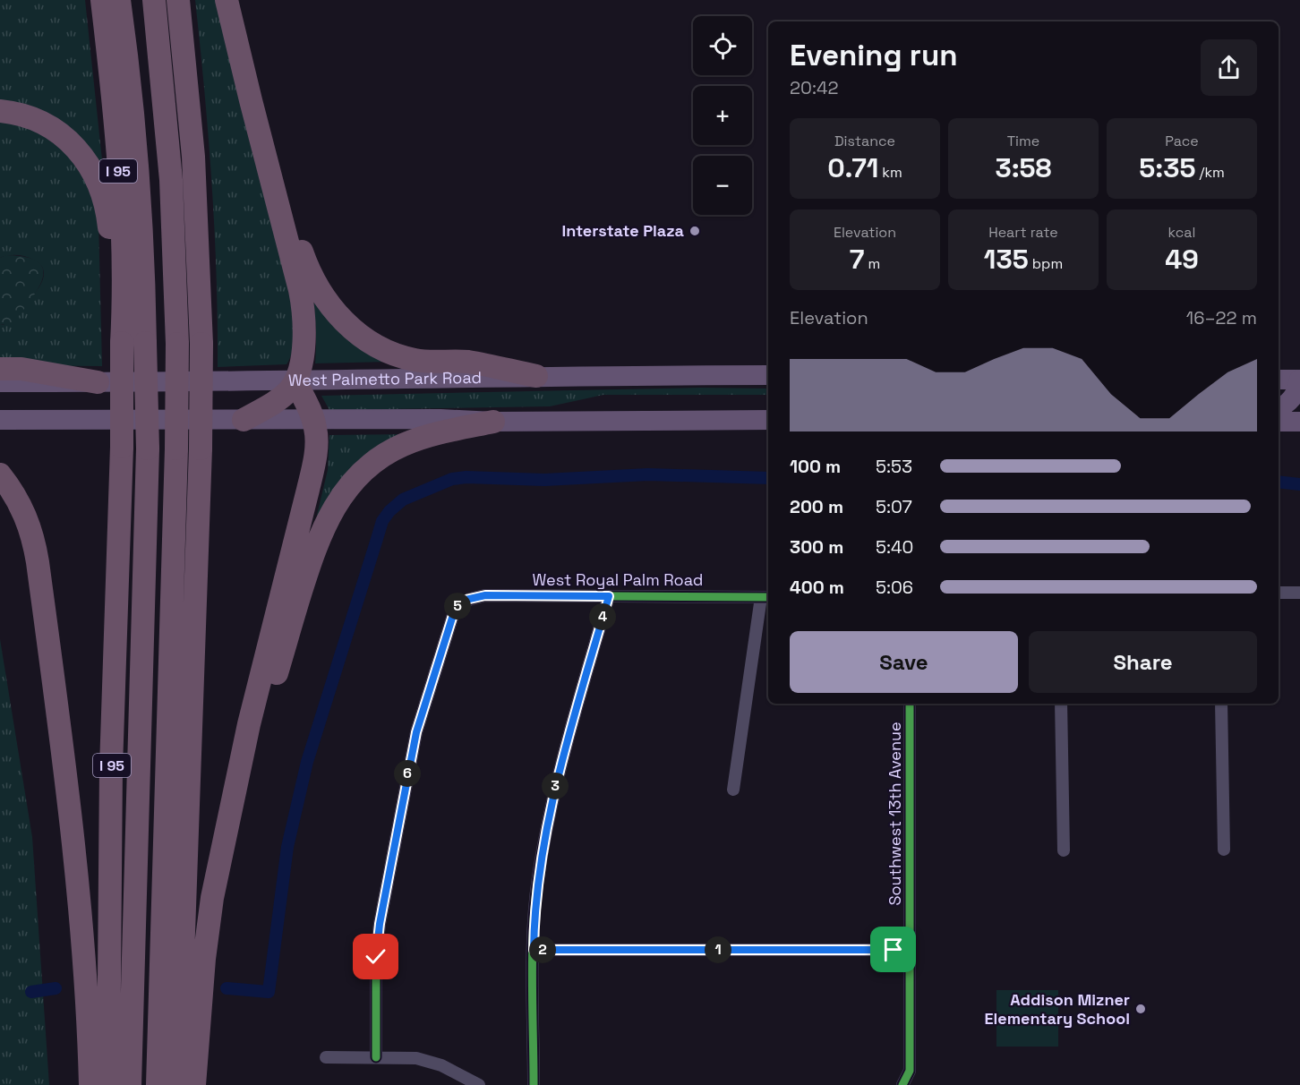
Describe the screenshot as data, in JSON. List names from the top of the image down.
{
  "streets": {
    "highway": ["I 95"],
    "main road": ["West Palmetto Park Road"],
    "street": ["West Royal Palm Road", "Southwest 13th Avenue"]
  },
  "places": ["Interstate Plaza", "Addison Mizner Elementary School"],
  "page": {
    "map_buttons": ["+", "−"],
    "heading": ["Evening run", "20:42"],
    "stats": [
      ["Distance", "0.71 km"],
      ["Time", "3:58"],
      ["Pace", "5:35 /km"],
      ["Elevation", "7 m"],
      ["Heart rate", "135 bpm"],
      ["kcal", "49"]
    ],
    "chart": ["Elevation", "16–22 m"],
    "list": [
      {
        "name": "100 m",
        "note": "5:53"
      },
      {
        "name": "200 m",
        "note": "5:07"
      },
      {
        "name": "300 m",
        "note": "5:40"
      },
      {
        "name": "400 m",
        "note": "5:06"
      }
    ],
    "pins": [
      "5",
      "4",
      "6",
      "3",
      "1",
      "2"
    ],
    "buttons": ["Save", "Share"]
  }
}
